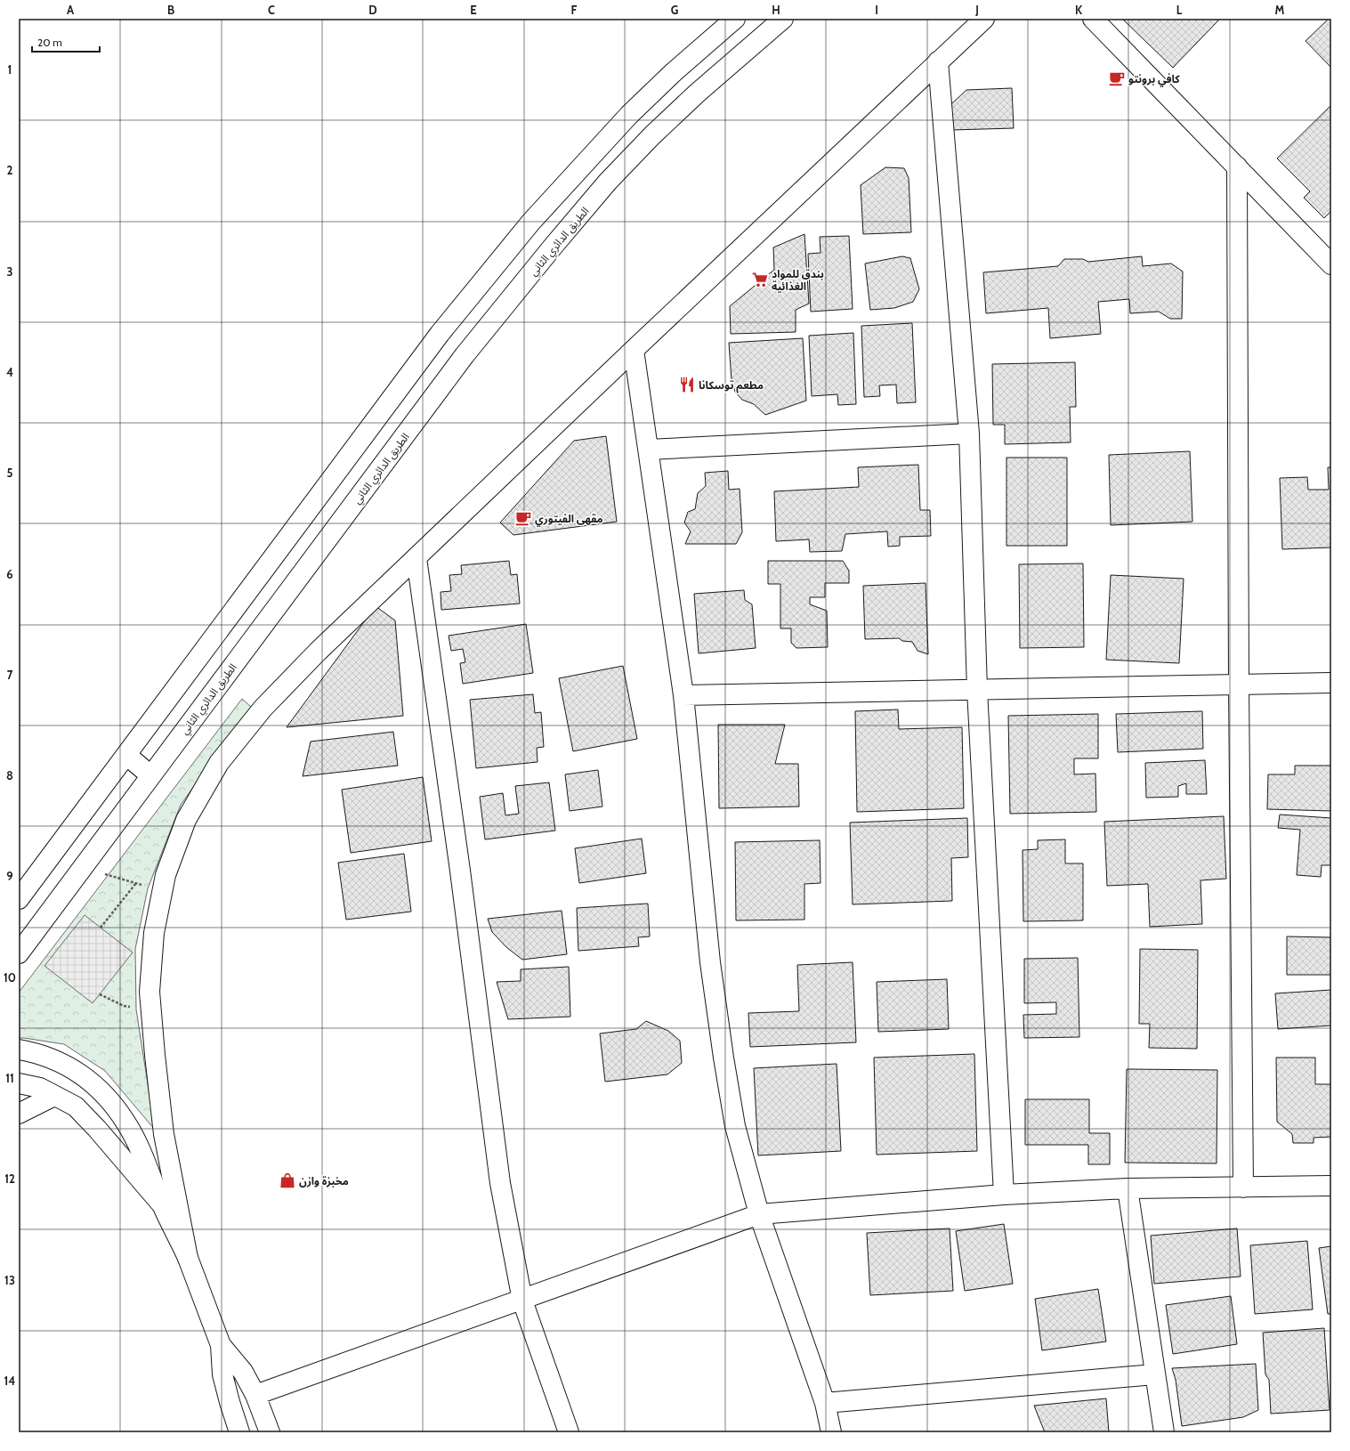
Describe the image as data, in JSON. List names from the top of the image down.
{
  "streets": {
    "street": ["الطريق الدائري الثاني"]
  },
  "places": {
    "cafe": ["كافي برونتو", "مقهى الفيتوري"],
    "supermarket": ["بندق للمواد الغذائية"],
    "restaurant": ["مطعم توسكانا"],
    "shop": ["مخبزة وازن"]
  },
  "scale_bar": "20 m",
  "grid": {
    "columns": [
      "A",
      "B",
      "C",
      "D",
      "E",
      "F",
      "G",
      "H",
      "I",
      "J",
      "K",
      "L",
      "M"
    ],
    "rows": [
      "1",
      "2",
      "3",
      "4",
      "5",
      "6",
      "7",
      "8",
      "9",
      "10",
      "11",
      "12",
      "13",
      "14"
    ]
  }
}
